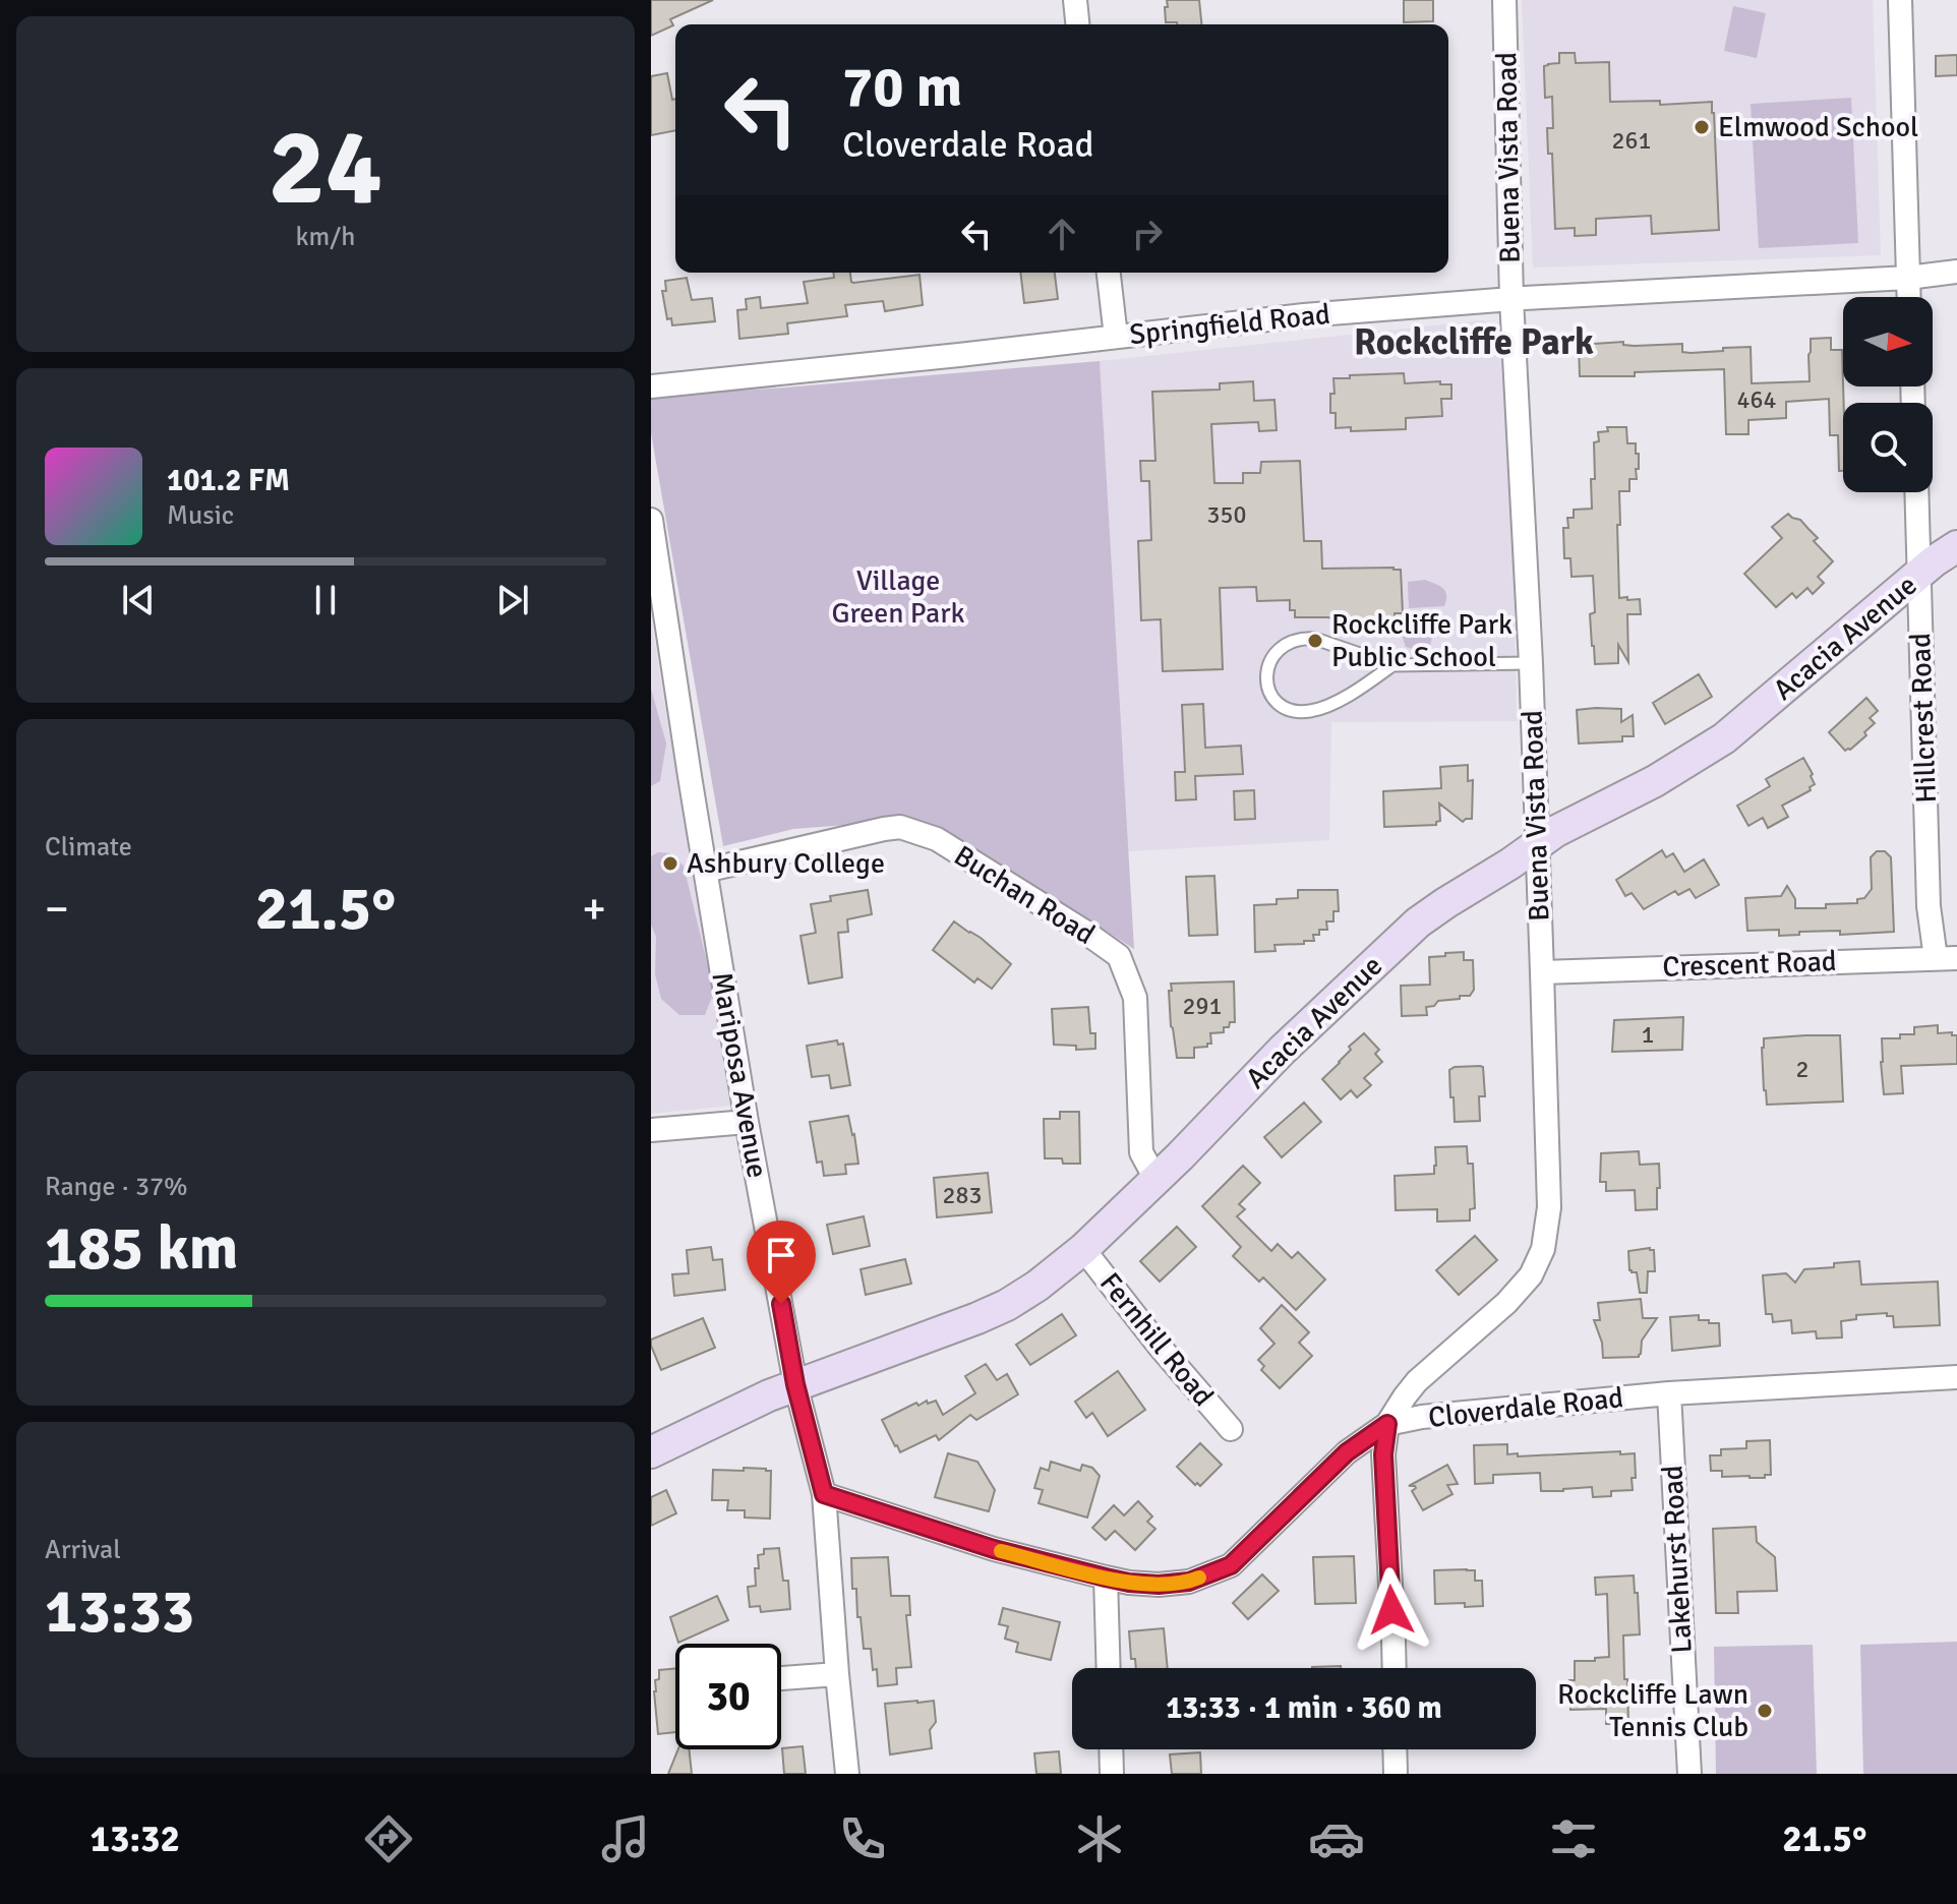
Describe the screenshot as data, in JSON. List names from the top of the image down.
{
  "streets": {
    "street": [
      "Buena Vista Road",
      "Springfield Road",
      "Acacia Avenue",
      "Hillcrest Road",
      "Buchan Road",
      "Crescent Road",
      "Mariposa Avenue",
      "Fernhill Road",
      "Cloverdale Road",
      "Lakehurst Road"
    ]
  },
  "crossings": [
    ["Buena Vista Road", "Springfield Road"],
    ["Buena Vista Road", "Acacia Avenue"],
    ["Buena Vista Road", "Crescent Road"],
    ["Buena Vista Road", "Cloverdale Road"],
    ["Acacia Avenue", "Hillcrest Road"],
    ["Acacia Avenue", "Buchan Road"],
    ["Acacia Avenue", "Mariposa Avenue"],
    ["Acacia Avenue", "Fernhill Road"],
    ["Hillcrest Road", "Crescent Road"],
    ["Buchan Road", "Mariposa Avenue"],
    ["Mariposa Avenue", "Cloverdale Road"],
    ["Cloverdale Road", "Lakehurst Road"]
  ],
  "districts": ["Rockcliffe Park"],
  "parks": ["Village Green Park"],
  "places": [
    "Elmwood School",
    "Rockcliffe Park Public School",
    "Ashbury College",
    "Rockcliffe Lawn Tennis Club"
  ],
  "house_numbers": [
    "261",
    "464",
    "350",
    "291",
    "1",
    "2",
    "283"
  ],
  "north": "right",
  "page": {
    "tile": [
      ["24", "km/h"],
      "Climate",
      ["Range · 37%", "185 km"],
      ["Arrival", "13:33"]
    ],
    "turn": ["70 m", "Cloverdale Road"],
    "song": ["101.2 FM", "Music"],
    "heat": ["−", "21.5°", "+"],
    "limit": "30",
    "trip": "13:33 · 1 min · 360 m",
    "tabs": ["13:32", "21.5°"]
  }
}
